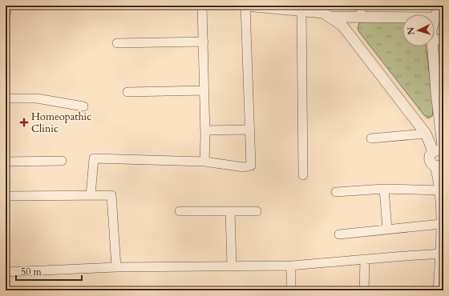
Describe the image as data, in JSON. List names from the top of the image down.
{
  "places": {
    "health": ["Homeopathic Clinic"]
  },
  "scale_bar": "50 m",
  "north": "left"
}
